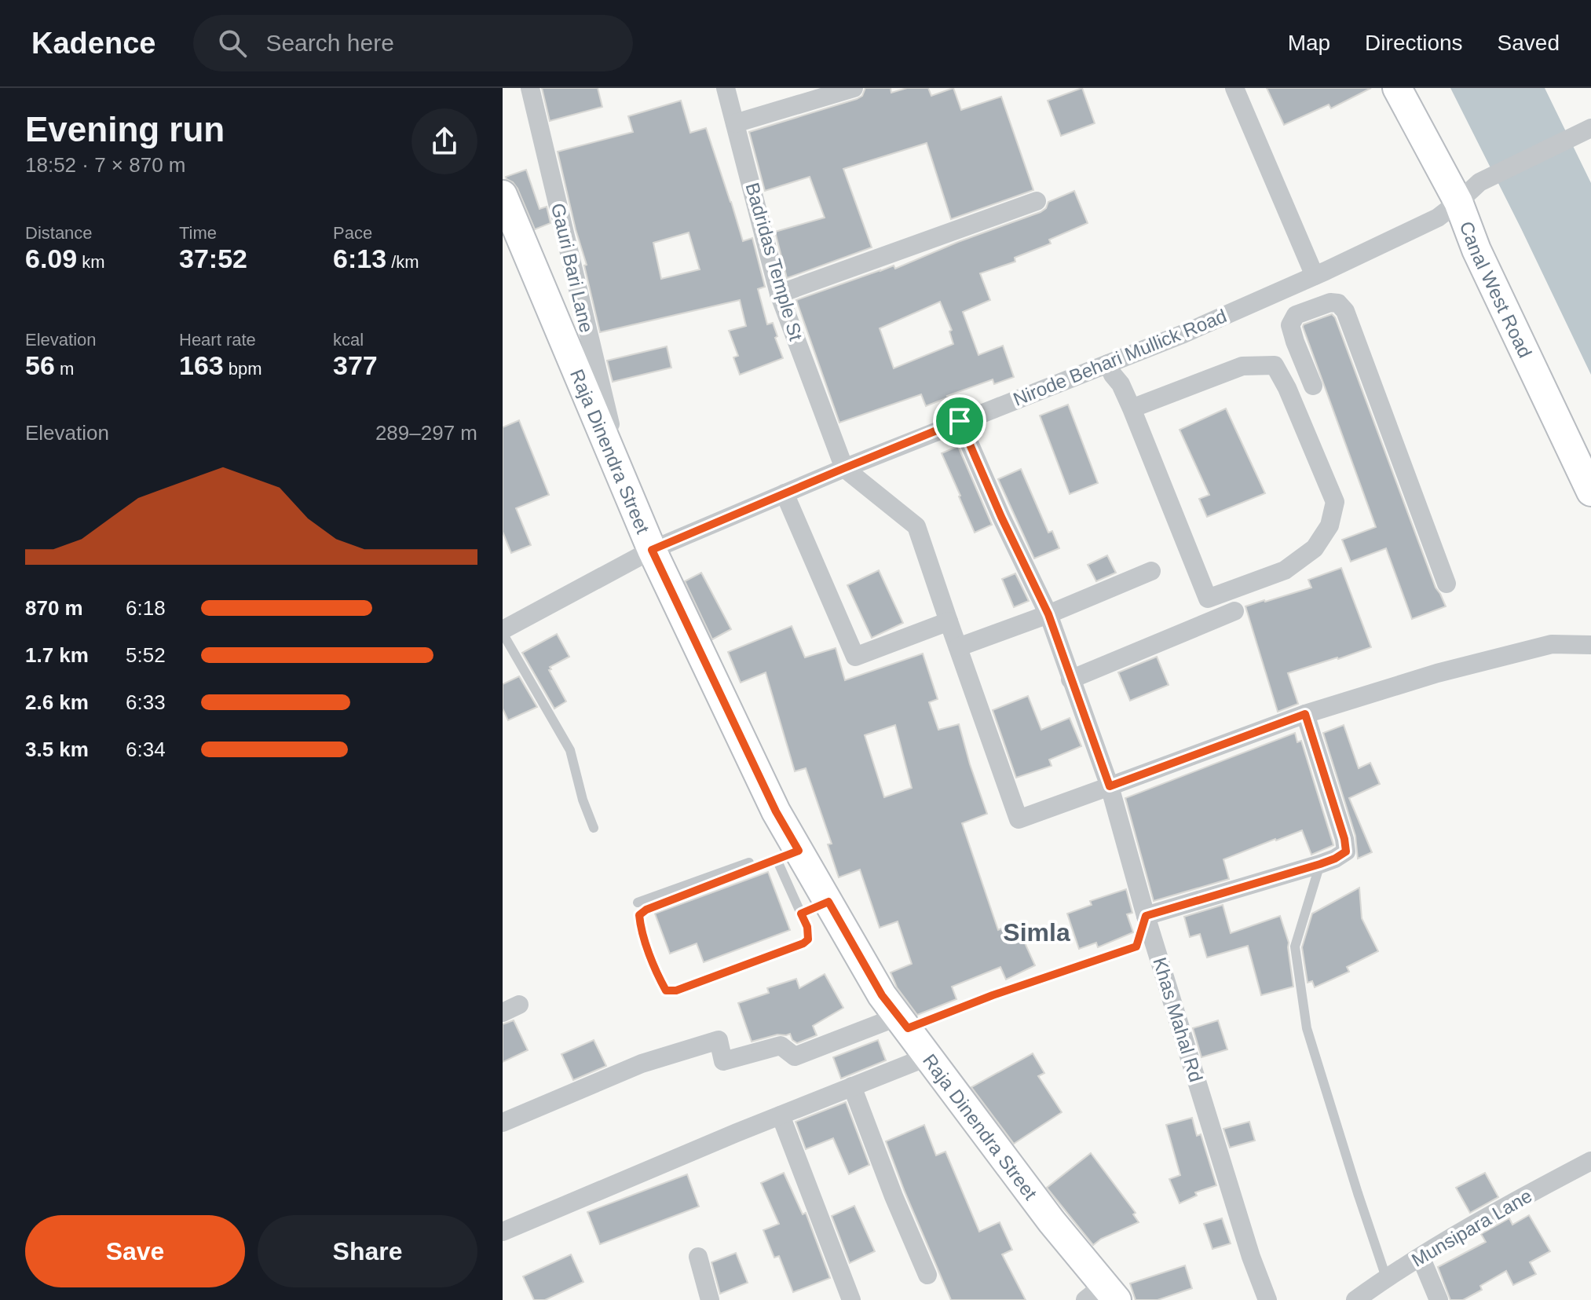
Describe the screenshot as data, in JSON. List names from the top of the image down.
{
  "streets": {
    "main road": ["Canal West Road", "Raja Dinendra Street"],
    "street": [
      "Badridas Temple St",
      "Gauri Bari Lane",
      "Nirode Behari Mullick Road",
      "Khas Mahal Rd",
      "Munsipara Lane"
    ]
  },
  "crossings": [
    ["Badridas Temple St", "Nirode Behari Mullick Road"],
    ["Gauri Bari Lane", "Raja Dinendra Street"],
    ["Canal West Road", "Nirode Behari Mullick Road"],
    ["Nirode Behari Mullick Road", "Raja Dinendra Street"],
    ["Nirode Behari Mullick Road", "Khas Mahal Rd"]
  ],
  "districts": ["Simla"],
  "page": {
    "header": "Kadence",
    "search": "Search here",
    "nav": ["Map", "Directions", "Saved"],
    "heading": ["Evening run", "18:52 · 7 × 870 m"],
    "stats": [
      ["Distance", "6.09 km"],
      ["Time", "37:52"],
      ["Pace", "6:13 /km"],
      ["Elevation", "56 m"],
      ["Heart rate", "163 bpm"],
      ["kcal", "377"]
    ],
    "chart": ["Elevation", "289–297 m"],
    "list": [
      {
        "name": "870 m",
        "note": "6:18"
      },
      {
        "name": "1.7 km",
        "note": "5:52"
      },
      {
        "name": "2.6 km",
        "note": "6:33"
      },
      {
        "name": "3.5 km",
        "note": "6:34"
      }
    ],
    "buttons": ["Save", "Share"]
  }
}
